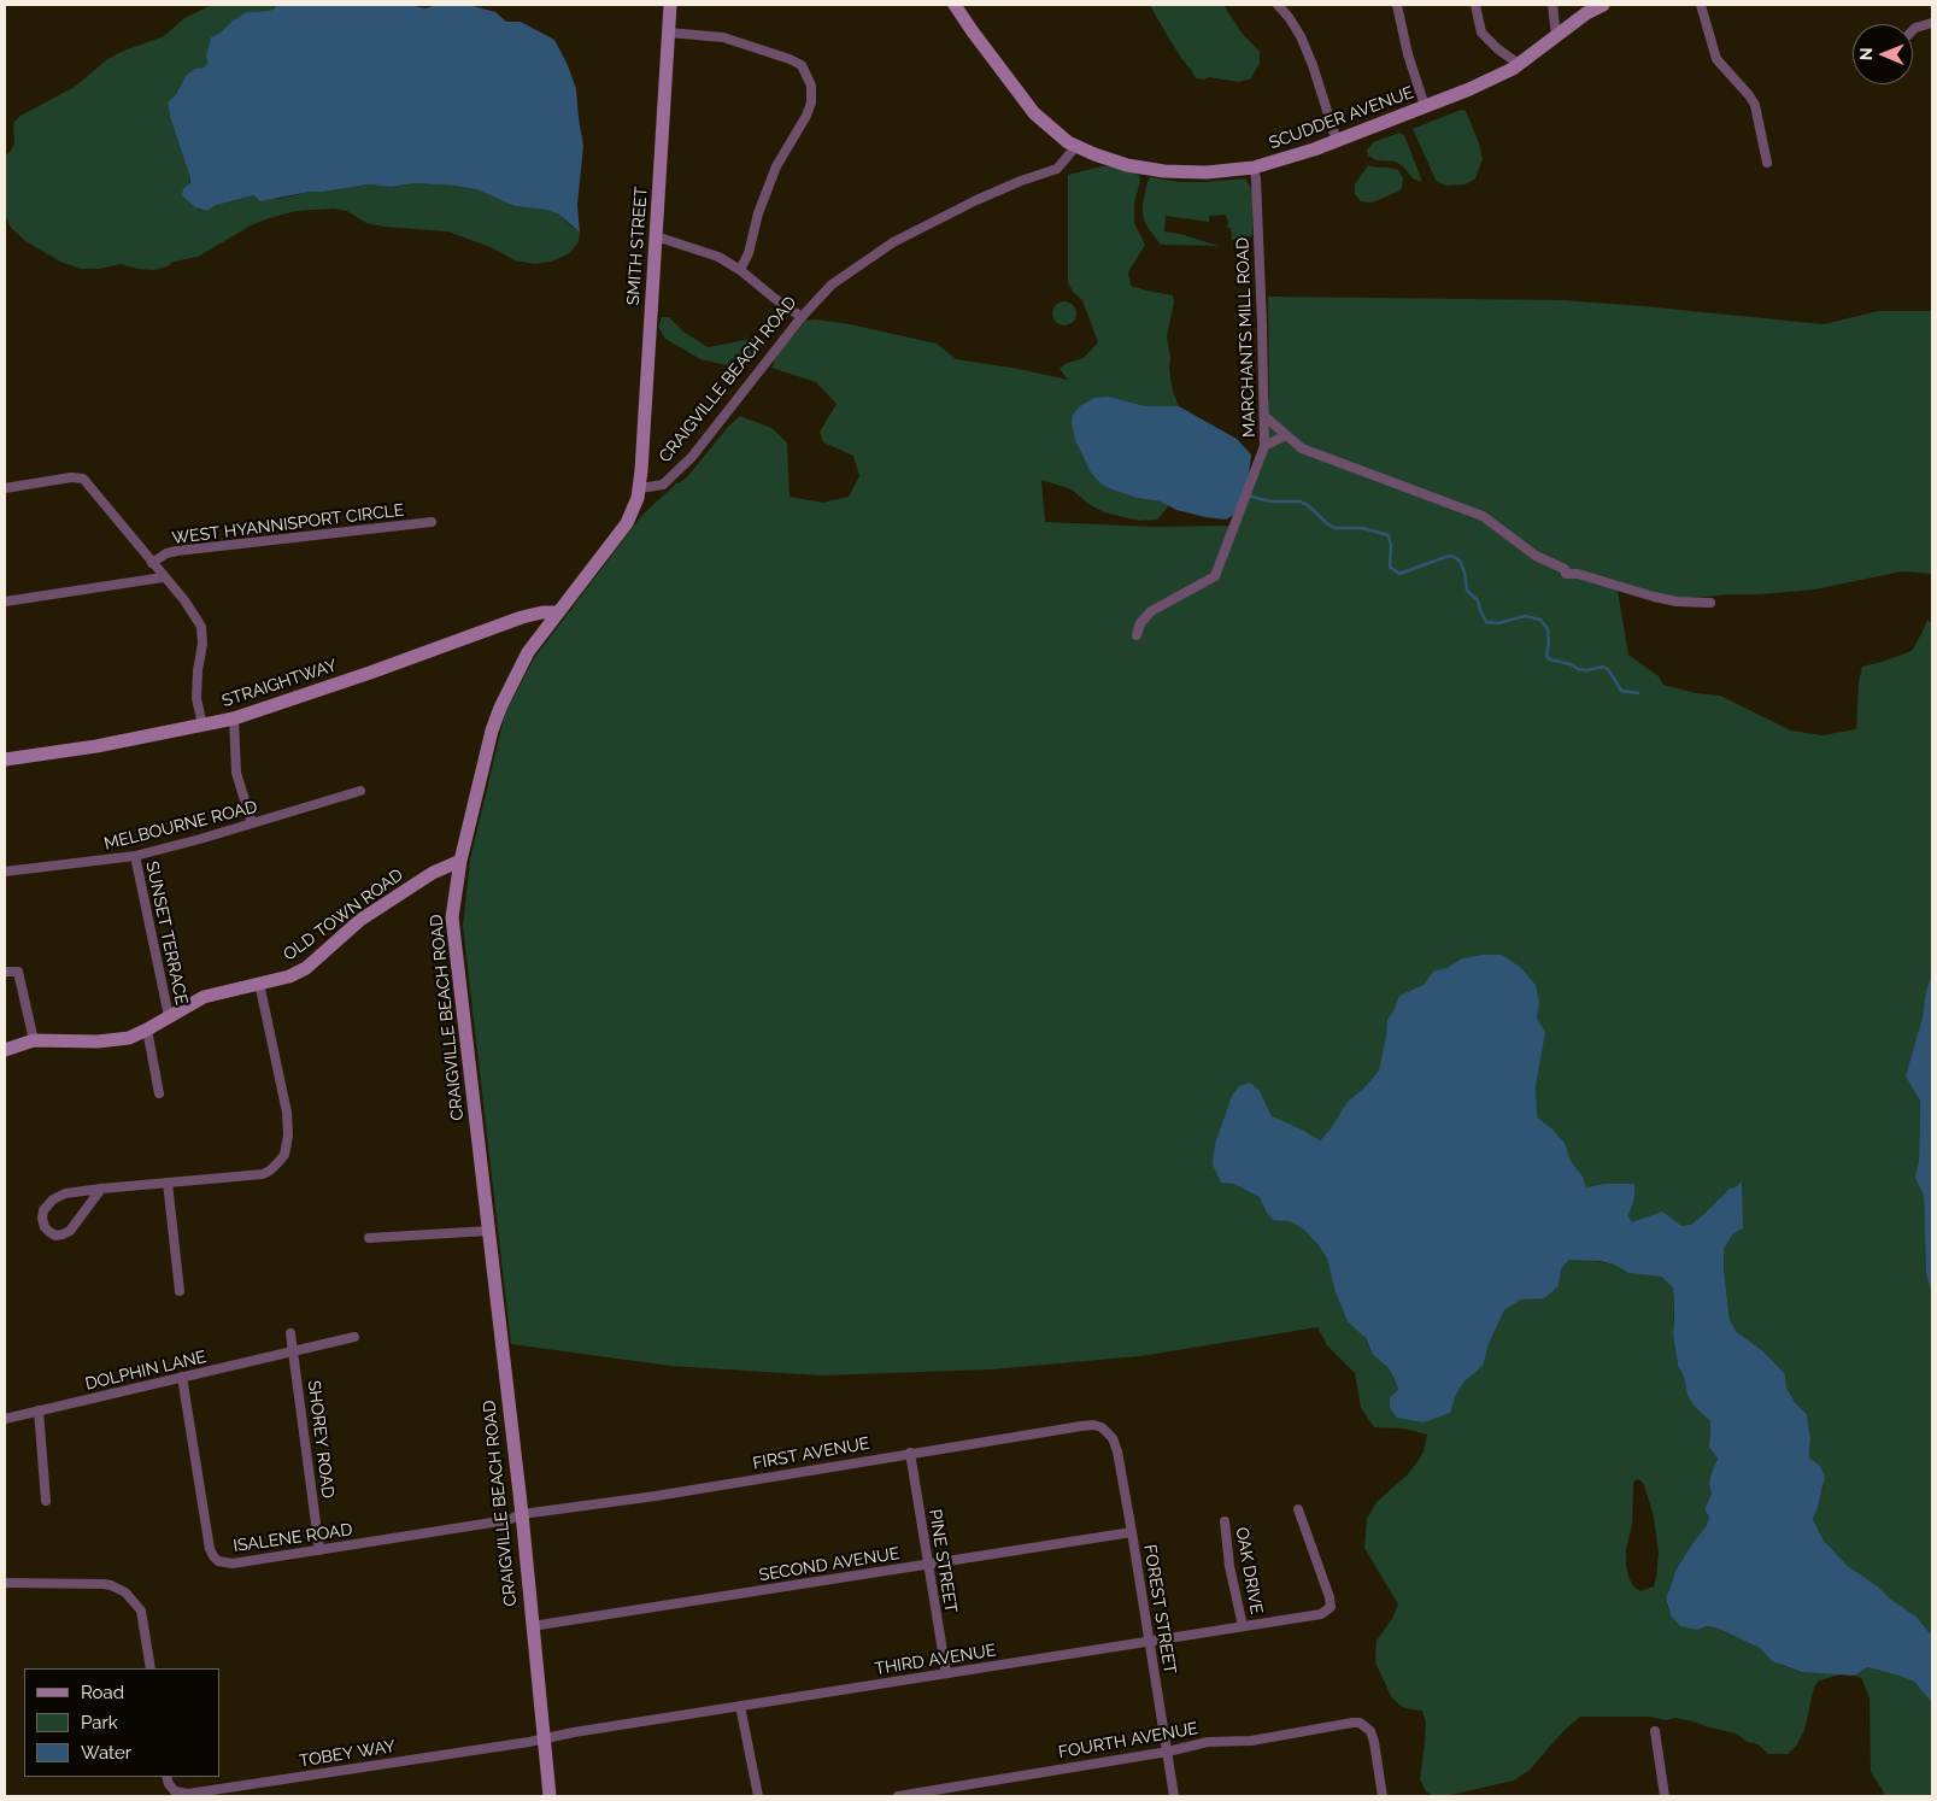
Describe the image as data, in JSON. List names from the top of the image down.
{
  "streets": {
    "street": [
      "SCUDDER AVENUE",
      "SMITH STREET",
      "MARCHANTS MILL ROAD",
      "CRAIGVILLE BEACH ROAD",
      "WEST HYANNISPORT CIRCLE",
      "STRAIGHTWAY",
      "MELBOURNE ROAD",
      "OLD TOWN ROAD",
      "SUNSET TERRACE",
      "DOLPHIN LANE",
      "SHOREY ROAD",
      "FIRST AVENUE",
      "ISALENE ROAD",
      "PINE STREET",
      "SECOND AVENUE",
      "OAK DRIVE",
      "FOREST STREET",
      "THIRD AVENUE",
      "FOURTH AVENUE",
      "TOBEY WAY"
    ]
  },
  "crossings": [
    ["SCUDDER AVENUE", "MARCHANTS MILL ROAD"],
    ["SCUDDER AVENUE", "CRAIGVILLE BEACH ROAD"],
    ["SMITH STREET", "CRAIGVILLE BEACH ROAD"],
    ["CRAIGVILLE BEACH ROAD", "STRAIGHTWAY"],
    ["CRAIGVILLE BEACH ROAD", "OLD TOWN ROAD"],
    ["CRAIGVILLE BEACH ROAD", "FIRST AVENUE"],
    ["CRAIGVILLE BEACH ROAD", "ISALENE ROAD"],
    ["CRAIGVILLE BEACH ROAD", "SECOND AVENUE"],
    ["CRAIGVILLE BEACH ROAD", "THIRD AVENUE"],
    ["CRAIGVILLE BEACH ROAD", "TOBEY WAY"],
    ["MELBOURNE ROAD", "SUNSET TERRACE"],
    ["OLD TOWN ROAD", "SUNSET TERRACE"],
    ["DOLPHIN LANE", "SHOREY ROAD"],
    ["DOLPHIN LANE", "ISALENE ROAD"],
    ["SHOREY ROAD", "ISALENE ROAD"],
    ["FIRST AVENUE", "ISALENE ROAD"],
    ["FIRST AVENUE", "PINE STREET"],
    ["FIRST AVENUE", "FOREST STREET"],
    ["PINE STREET", "SECOND AVENUE"],
    ["PINE STREET", "THIRD AVENUE"],
    ["SECOND AVENUE", "FOREST STREET"],
    ["OAK DRIVE", "THIRD AVENUE"],
    ["FOREST STREET", "THIRD AVENUE"],
    ["FOREST STREET", "FOURTH AVENUE"],
    ["THIRD AVENUE", "TOBEY WAY"]
  ],
  "legend": ["Road", "Park", "Water"],
  "north": "left"
}
